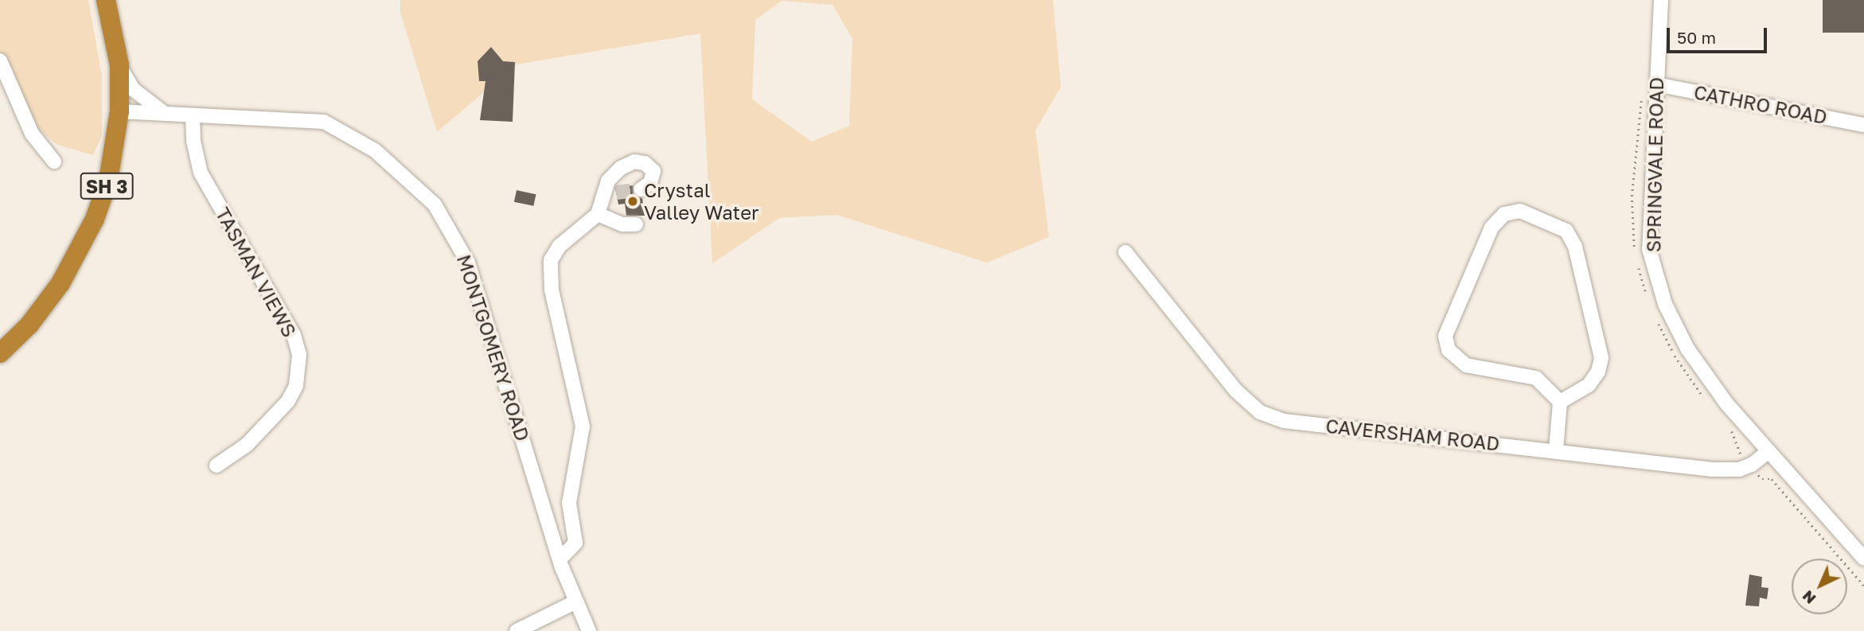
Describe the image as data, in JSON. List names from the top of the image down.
{
  "streets": {
    "highway": ["SH 3"],
    "street": [
      "CATHRO ROAD",
      "SPRINGVALE ROAD",
      "TASMAN VIEWS",
      "MONTGOMERY ROAD",
      "CAVERSHAM ROAD"
    ]
  },
  "crossings": [
    ["CATHRO ROAD", "SPRINGVALE ROAD"],
    ["SPRINGVALE ROAD", "CAVERSHAM ROAD"],
    ["SH 3", "MONTGOMERY ROAD"],
    ["TASMAN VIEWS", "MONTGOMERY ROAD"]
  ],
  "places": ["Crystal Valley Water"],
  "scale_bar": "50 m",
  "north": "bottom left"
}
